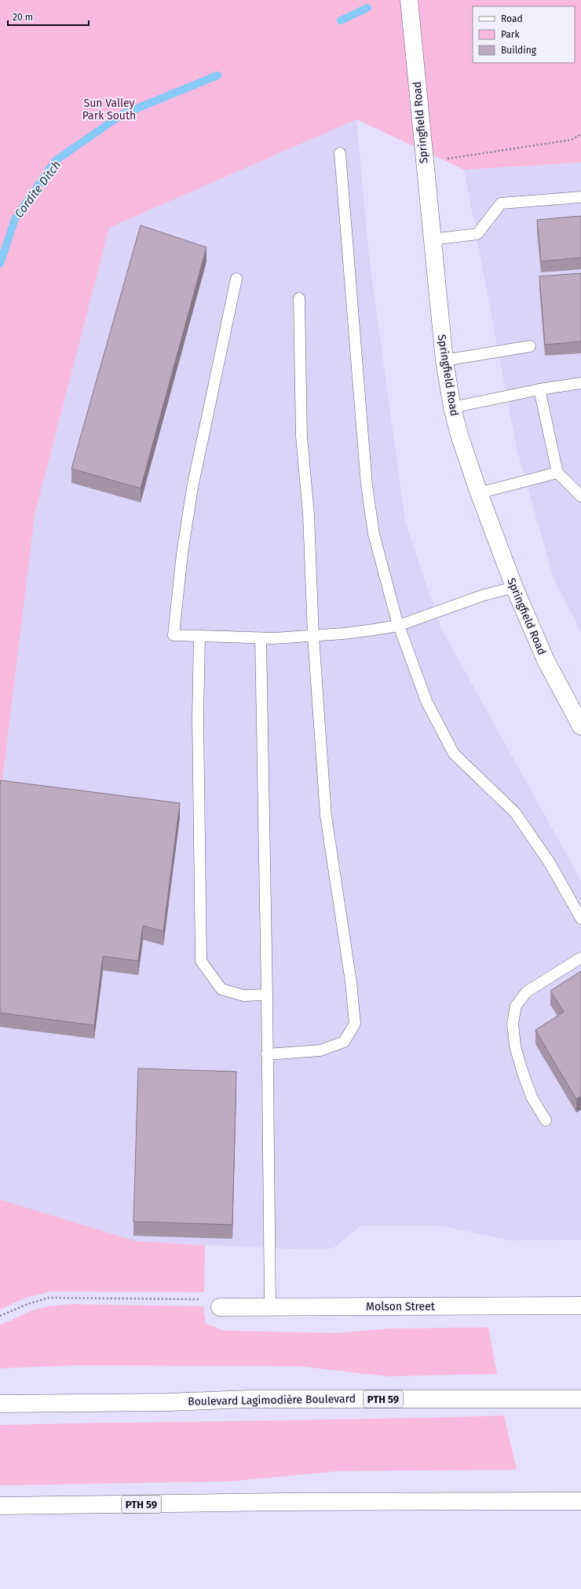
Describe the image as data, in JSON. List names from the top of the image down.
{
  "streets": {
    "main road": [
      "Springfield Road",
      "Molson Street",
      "PTH 59",
      "Boulevard Lagimodière Boulevard"
    ]
  },
  "water": ["Cordite Ditch"],
  "parks": ["Sun Valley Park South"],
  "legend": ["Road", "Park", "Building"],
  "scale_bar": "20 m"
}
